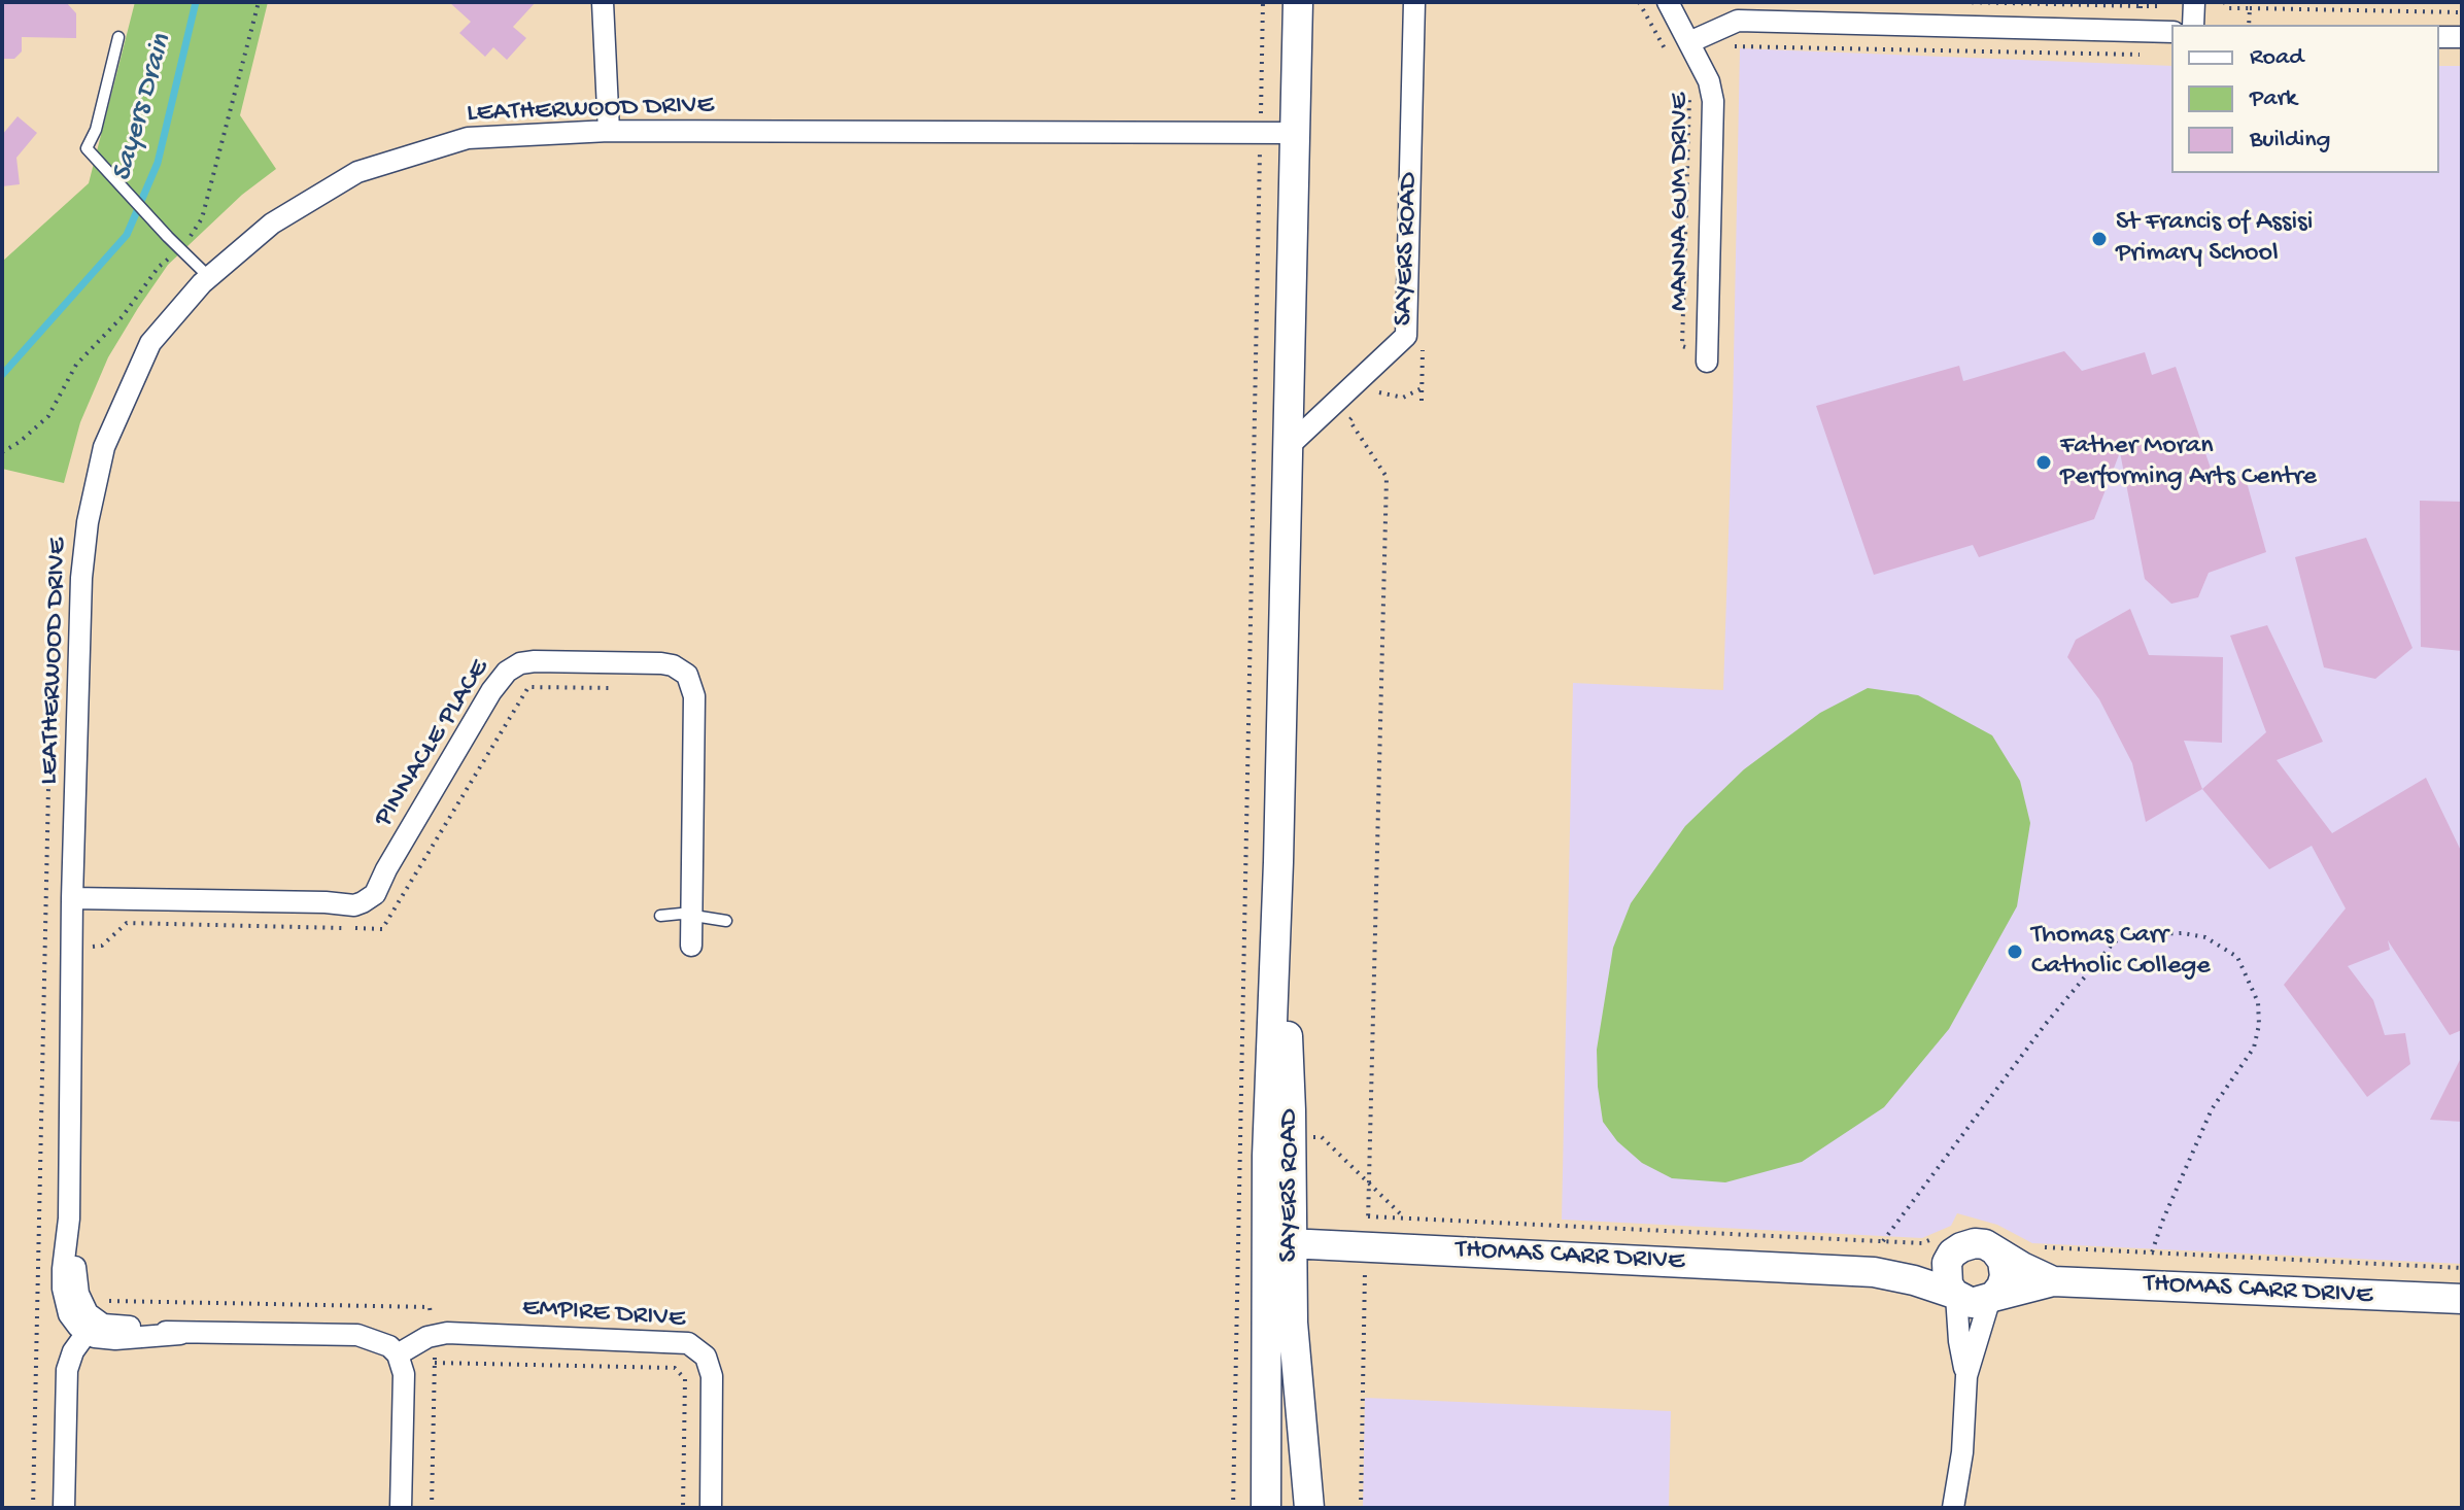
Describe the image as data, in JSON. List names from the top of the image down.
{
  "streets": {
    "main road": ["SAYERS ROAD", "THOMAS CARR DRIVE"],
    "street": [
      "LEATHERWOOD DRIVE",
      "MANNA GUM DRIVE",
      "PINNACLE PLACE",
      "EMPIRE DRIVE"
    ]
  },
  "crossings": [
    ["LEATHERWOOD DRIVE", "SAYERS ROAD"],
    ["LEATHERWOOD DRIVE", "PINNACLE PLACE"],
    ["SAYERS ROAD", "THOMAS CARR DRIVE"]
  ],
  "water": ["Sayers Drain"],
  "places": ["St Francis of Assisi Primary School", "Father Moran Performing Arts Centre", "Thomas Carr Catholic College"],
  "legend": ["Road", "Park", "Building"]
}
